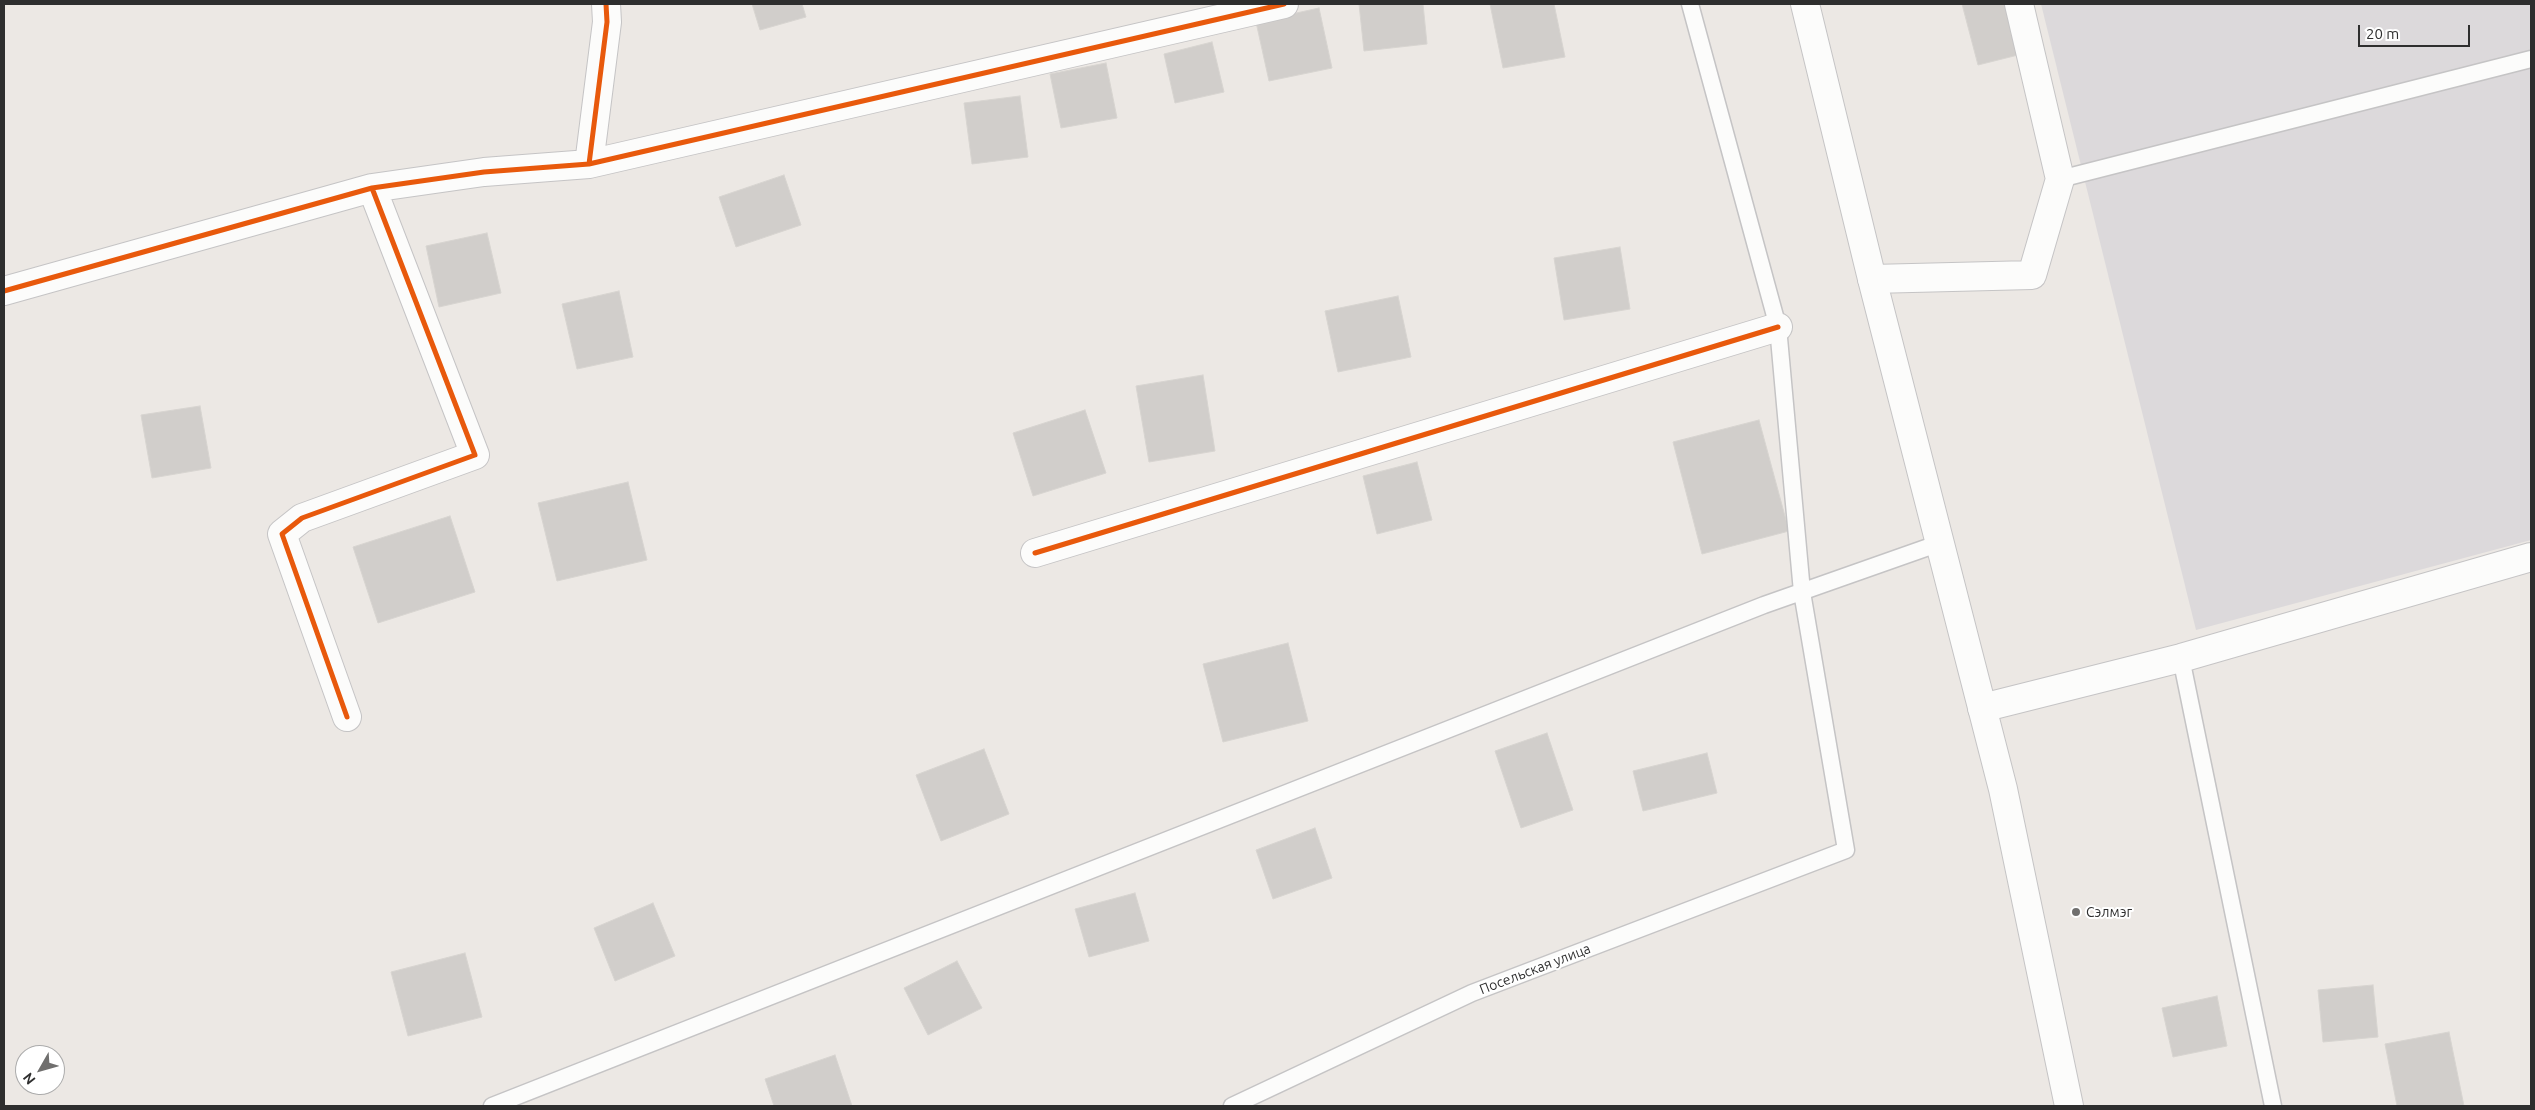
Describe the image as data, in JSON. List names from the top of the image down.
{
  "streets": {
    "lane": ["Посельская улица"]
  },
  "places": ["Сэлмэг"],
  "scale_bar": "20 m",
  "north": "bottom left"
}
